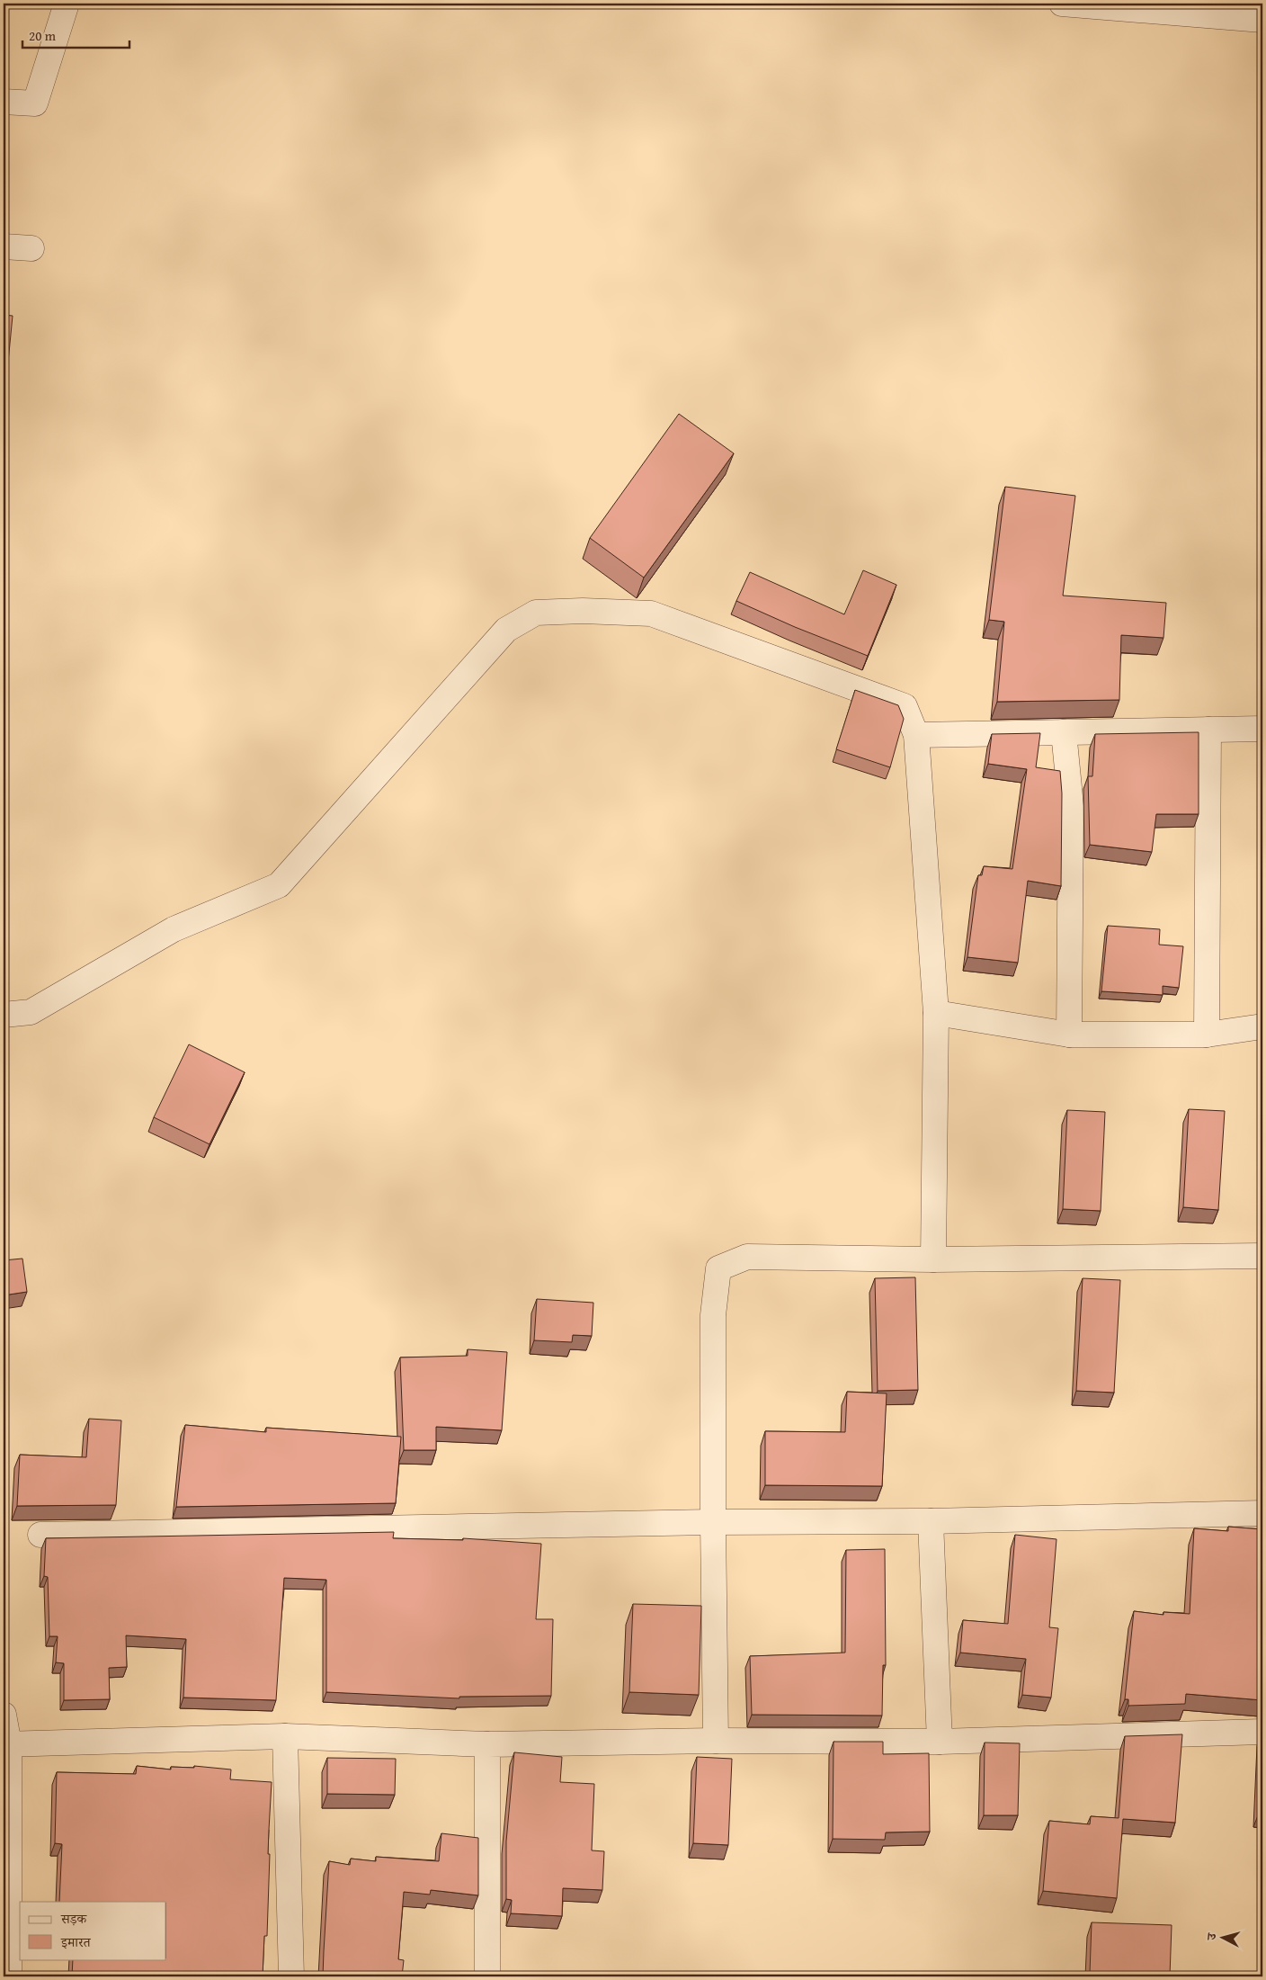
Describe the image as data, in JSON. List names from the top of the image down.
{
  "legend": ["सड़क", "इमारत"],
  "scale_bar": "20 m",
  "north": "left"
}
